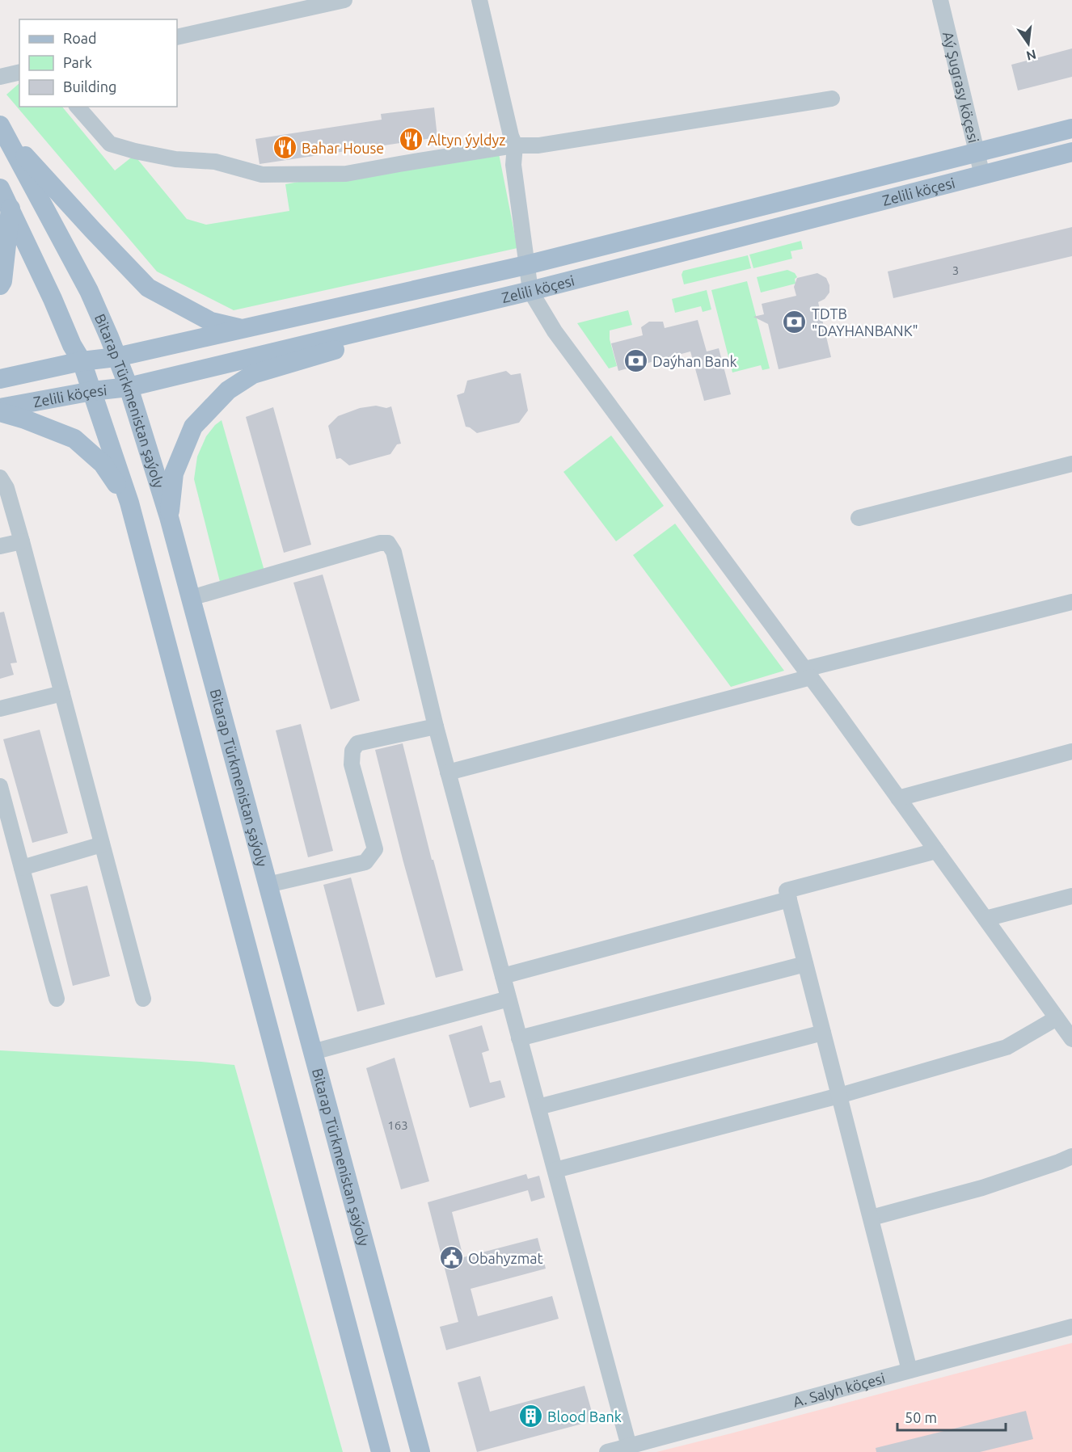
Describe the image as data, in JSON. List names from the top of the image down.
{
  "streets": {
    "main road": ["Zelili köçesi", "Bitarap Türkmenistan şaýoly"],
    "street": ["Aý Şugrasy köçesi", "A. Salyh köçesi"]
  },
  "crossings": [
    ["Aý Şugrasy köçesi", "Zelili köçesi"],
    ["Zelili köçesi", "Bitarap Türkmenistan şaýoly"]
  ],
  "places": {
    "restaurant": ["Altyn ýyldyz", "Bahar House"],
    "bank": ["TDTB \"DAYHANBANK\"", "Daýhan Bank"],
    "public building": ["Obahyzmat"],
    "building": ["Blood Bank"]
  },
  "house_numbers": ["3", "163"],
  "legend": ["Road", "Park", "Building"],
  "scale_bar": "50 m",
  "north": "bottom"
}
